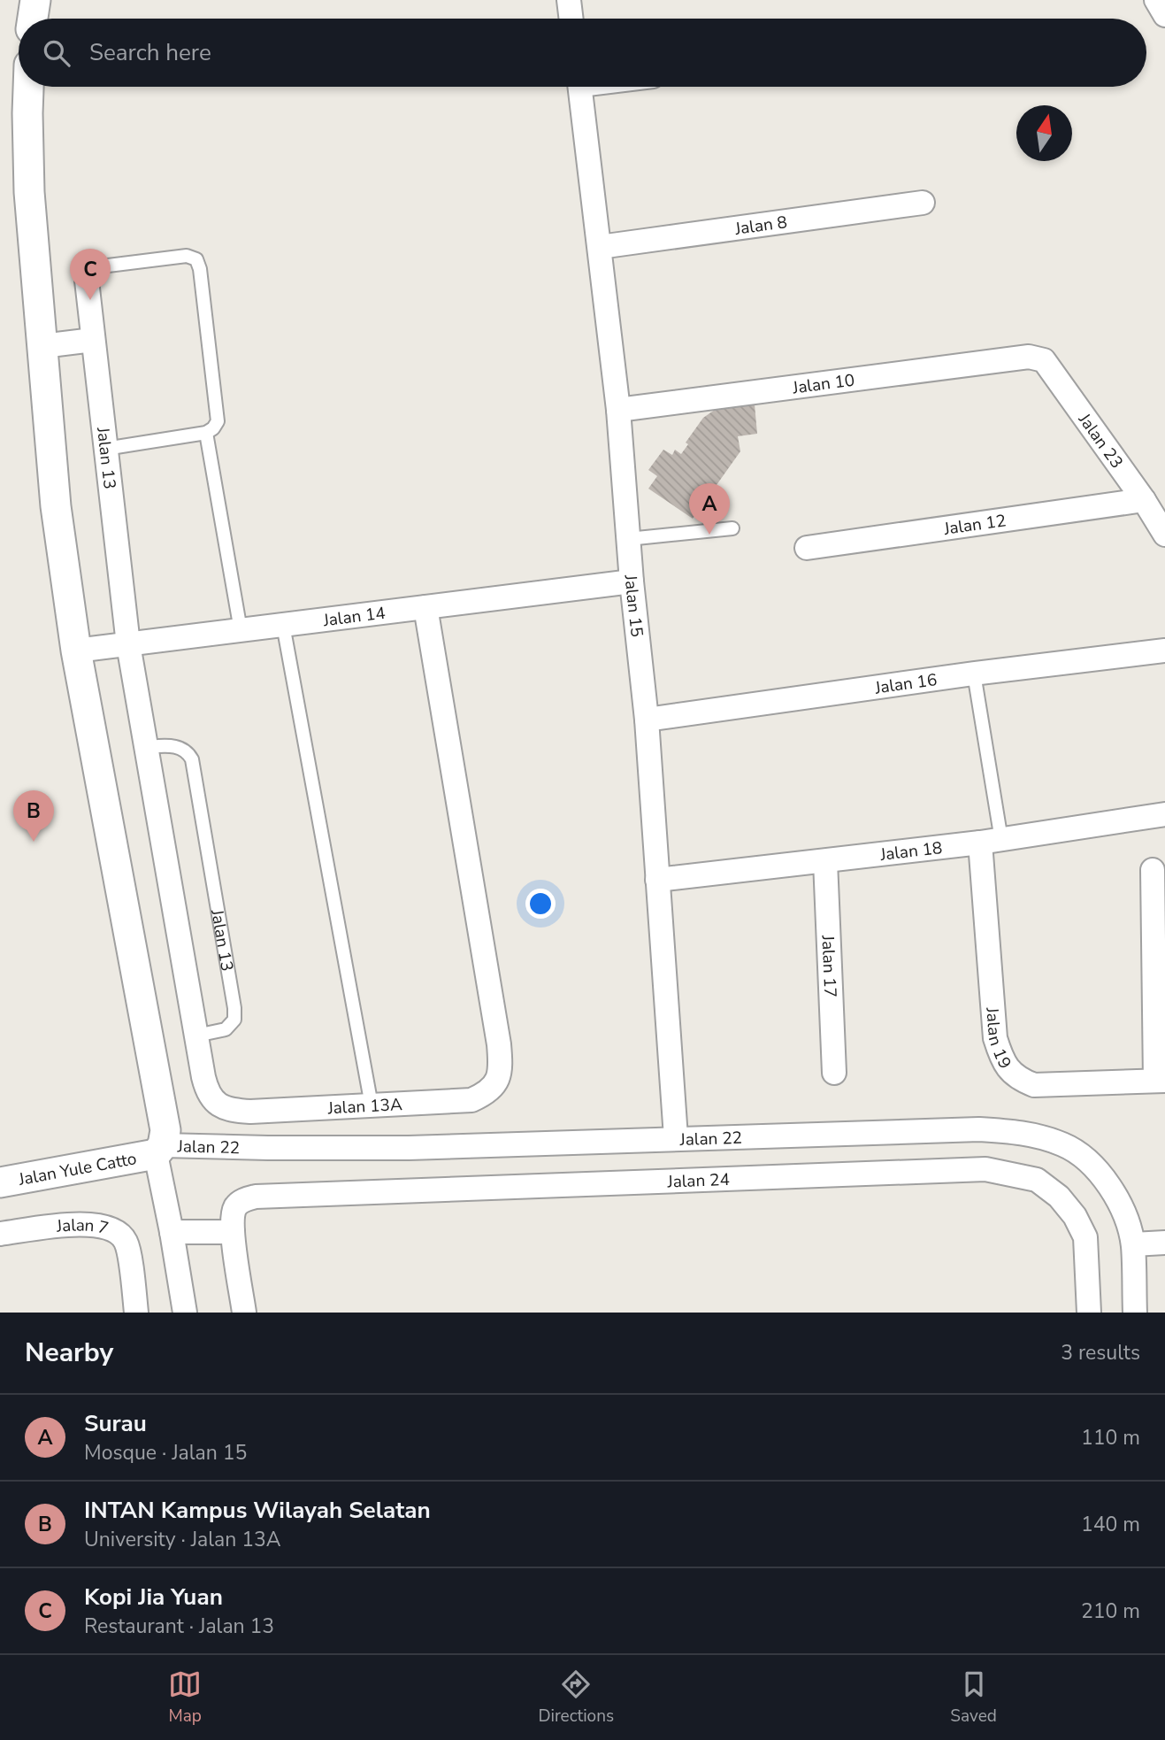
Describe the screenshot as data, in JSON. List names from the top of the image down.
{
  "streets": {
    "street": [
      "Jalan 8",
      "Jalan 10",
      "Jalan 23",
      "Jalan 13",
      "Jalan 12",
      "Jalan 15",
      "Jalan 14",
      "Jalan 16",
      "Jalan 18",
      "Jalan 17",
      "Jalan 19",
      "Jalan 13A",
      "Jalan 22",
      "Jalan Yule Catto",
      "Jalan 24",
      "Jalan 7"
    ]
  },
  "crossings": [
    ["Jalan 8", "Jalan 15"],
    ["Jalan 10", "Jalan 23"],
    ["Jalan 10", "Jalan 15"],
    ["Jalan 23", "Jalan 12"],
    ["Jalan 13", "Jalan 14"],
    ["Jalan 13", "Jalan 13A"],
    ["Jalan 15", "Jalan 14"],
    ["Jalan 15", "Jalan 16"],
    ["Jalan 15", "Jalan 18"],
    ["Jalan 15", "Jalan 22"],
    ["Jalan 14", "Jalan 13A"],
    ["Jalan 18", "Jalan 17"],
    ["Jalan 18", "Jalan 19"],
    ["Jalan 22", "Jalan Yule Catto"]
  ],
  "north": "top",
  "page": {
    "search": "Search here",
    "pins": ["C", "A", "B"],
    "heading": ["Nearby", "3 results"],
    "list": [
      {
        "mark": "A",
        "name": "Surau",
        "note": "Mosque · Jalan 15",
        "value": "110 m"
      },
      {
        "mark": "B",
        "name": "INTAN Kampus Wilayah Selatan",
        "note": "University · Jalan 13A",
        "value": "140 m"
      },
      {
        "mark": "C",
        "name": "Kopi Jia Yuan",
        "note": "Restaurant · Jalan 13",
        "value": "210 m"
      }
    ],
    "nav": ["Map", "Directions", "Saved"]
  }
}
